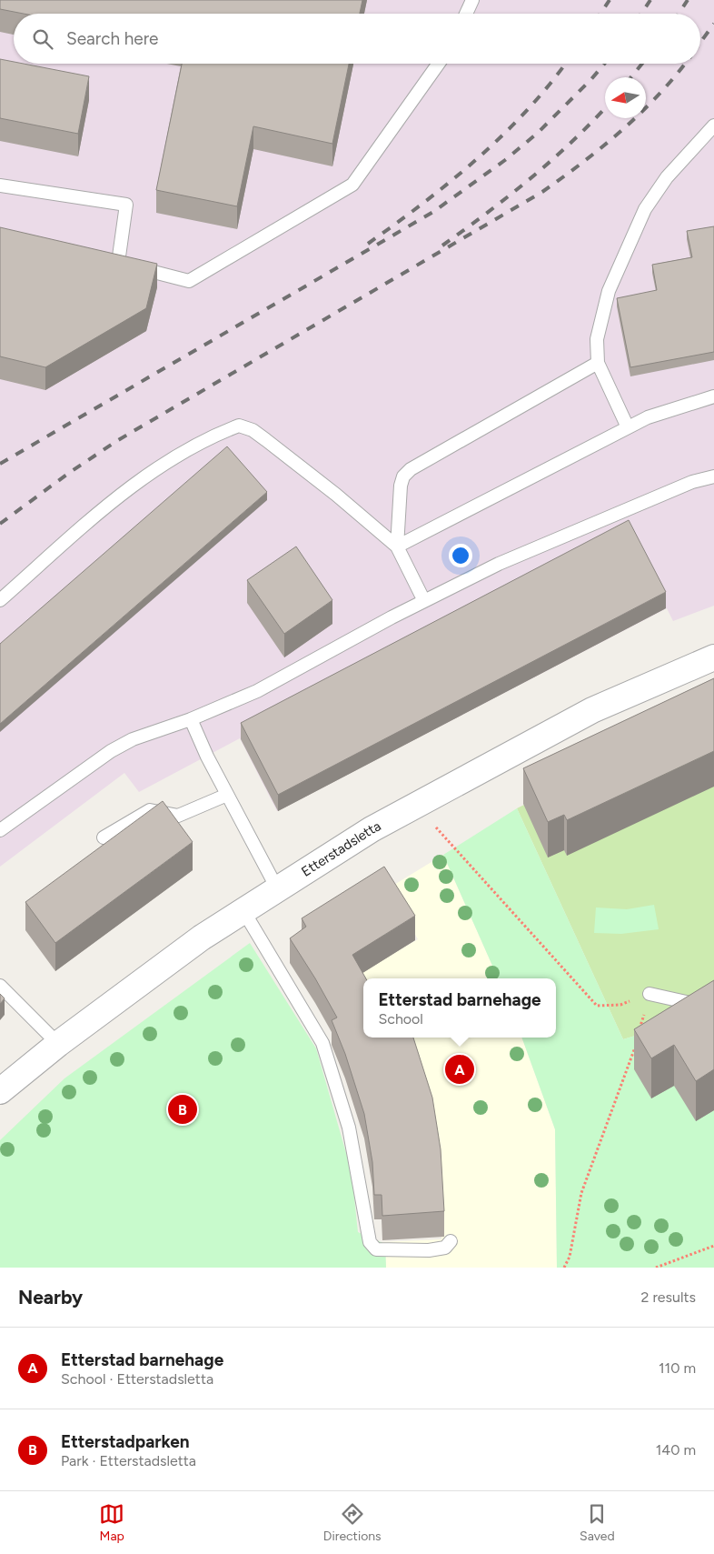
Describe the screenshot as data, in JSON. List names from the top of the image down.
{
  "streets": {
    "street": ["Etterstadsletta"]
  },
  "north": "left",
  "page": {
    "search": "Search here",
    "popup": ["Etterstad barnehage", "School"],
    "pins": ["A", "B"],
    "heading": ["Nearby", "2 results"],
    "list": [
      {
        "mark": "A",
        "name": "Etterstad barnehage",
        "note": "School · Etterstadsletta",
        "value": "110 m"
      },
      {
        "mark": "B",
        "name": "Etterstadparken",
        "note": "Park · Etterstadsletta",
        "value": "140 m"
      }
    ],
    "nav": ["Map", "Directions", "Saved"]
  }
}
